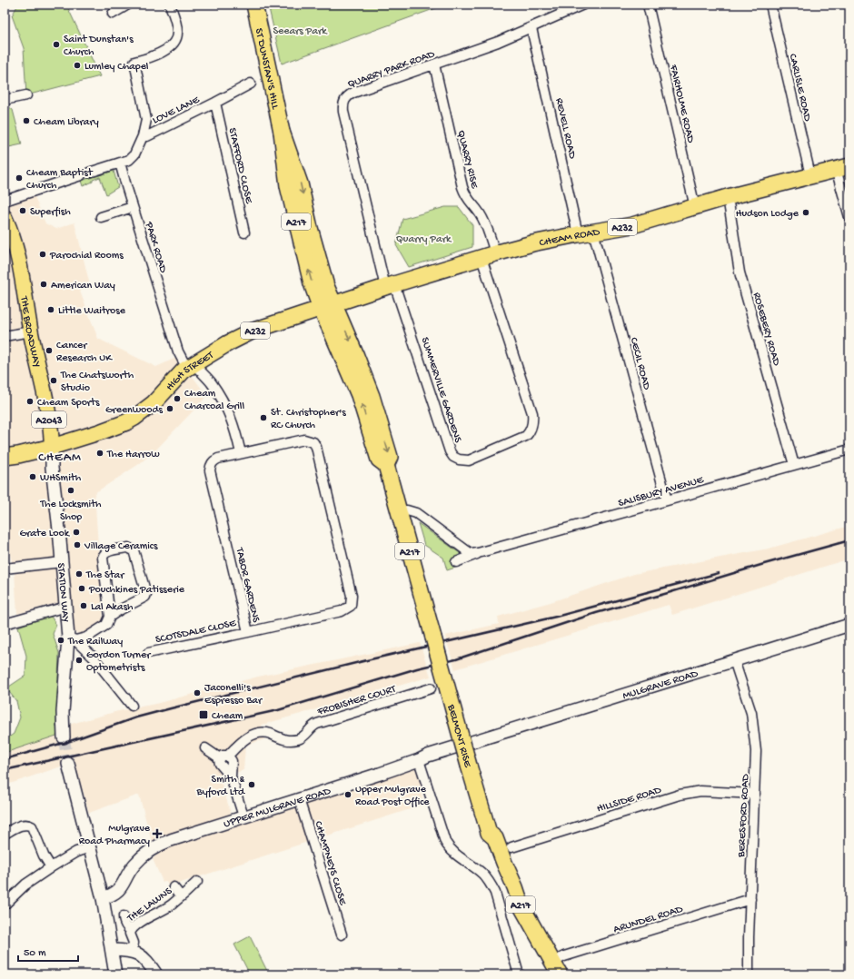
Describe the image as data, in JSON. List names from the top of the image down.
{
  "streets": {
    "highway": [
      "ST DUNSTAN'S HILL",
      "A217",
      "A232",
      "CHEAM ROAD",
      "HIGH STREET",
      "BELMONT RISE"
    ],
    "main road": ["THE BROADWAY", "A2043"],
    "street": [
      "QUARRY PARK ROAD",
      "CARLISLE ROAD",
      "FAIRHOLME ROAD",
      "LOVE LANE",
      "REVELL ROAD",
      "QUARRY RISE",
      "STAFFORD CLOSE",
      "PARK ROAD",
      "ROSEBERY ROAD",
      "CECIL ROAD",
      "SUMMERVILLE GARDENS",
      "SALISBURY AVENUE",
      "TABOR GARDENS",
      "STATION WAY",
      "SCOTSDALE CLOSE",
      "MULGRAVE ROAD",
      "FROBISHER COURT",
      "HILLSIDE ROAD",
      "UPPER MULGRAVE ROAD",
      "BERESFORD ROAD",
      "CHAMPNEYS CLOSE",
      "THE LAWNS",
      "ARUNDEL ROAD"
    ]
  },
  "crossings": [
    ["ST DUNSTAN'S HILL", "A217"],
    ["ST DUNSTAN'S HILL", "CHEAM ROAD"],
    ["ST DUNSTAN'S HILL", "HIGH STREET"],
    ["QUARRY PARK ROAD", "REVELL ROAD"],
    ["QUARRY PARK ROAD", "QUARRY RISE"],
    ["QUARRY PARK ROAD", "CHEAM ROAD"],
    ["QUARRY PARK ROAD", "SUMMERVILLE GARDENS"],
    ["CARLISLE ROAD", "CHEAM ROAD"],
    ["FAIRHOLME ROAD", "CHEAM ROAD"],
    ["LOVE LANE", "STAFFORD CLOSE"],
    ["LOVE LANE", "PARK ROAD"],
    ["REVELL ROAD", "CHEAM ROAD"],
    ["QUARRY RISE", "CHEAM ROAD"],
    ["QUARRY RISE", "SUMMERVILLE GARDENS"],
    ["A217", "CHEAM ROAD"],
    ["A217", "HIGH STREET"],
    ["A217", "BELMONT RISE"],
    ["A232", "THE BROADWAY"],
    ["A232", "HIGH STREET"],
    ["A232", "STATION WAY"],
    ["CHEAM ROAD", "ROSEBERY ROAD"],
    ["CHEAM ROAD", "CECIL ROAD"],
    ["CHEAM ROAD", "HIGH STREET"],
    ["CHEAM ROAD", "SUMMERVILLE GARDENS"],
    ["PARK ROAD", "HIGH STREET"],
    ["PARK ROAD", "TABOR GARDENS"],
    ["ROSEBERY ROAD", "SALISBURY AVENUE"],
    ["THE BROADWAY", "HIGH STREET"],
    ["THE BROADWAY", "STATION WAY"],
    ["CECIL ROAD", "SALISBURY AVENUE"],
    ["HIGH STREET", "STATION WAY"],
    ["TABOR GARDENS", "SCOTSDALE CLOSE"],
    ["MULGRAVE ROAD", "UPPER MULGRAVE ROAD"],
    ["MULGRAVE ROAD", "BERESFORD ROAD"],
    ["BELMONT RISE", "ARUNDEL ROAD"],
    ["HILLSIDE ROAD", "BERESFORD ROAD"],
    ["UPPER MULGRAVE ROAD", "CHAMPNEYS CLOSE"],
    ["BERESFORD ROAD", "ARUNDEL ROAD"]
  ],
  "districts": ["CHEAM"],
  "parks": ["Seears Park", "Quarry Park"],
  "places": {
    "other": [
      "Saint Dunstan's Church",
      "Lumley Chapel",
      "Cheam Library",
      "Cheam Baptist Church",
      "Superfish",
      "Hudson Lodge",
      "Parochial Rooms",
      "American Way",
      "Little Waitrose",
      "Cancer Research UK",
      "The Chatsworth Studio",
      "Cheam Charcoal Grill",
      "Cheam Sports",
      "Greenwoods",
      "St. Christopher's RC Church",
      "The Harrow",
      "WHSmith",
      "The Locksmith Shop",
      "Grate Look",
      "Village Ceramics",
      "The Star",
      "Pouchkines Patisserie",
      "Lal Akash",
      "The Railway",
      "Gordon Turner Optometrists",
      "Jaconelli's Espresso Bar",
      "Smith & Byford Ltd",
      "Upper Mulgrave Road Post Office"
    ],
    "transit": ["Cheam"],
    "health": ["Mulgrave Road Pharmacy"]
  },
  "scale_bar": "50 m"
}
